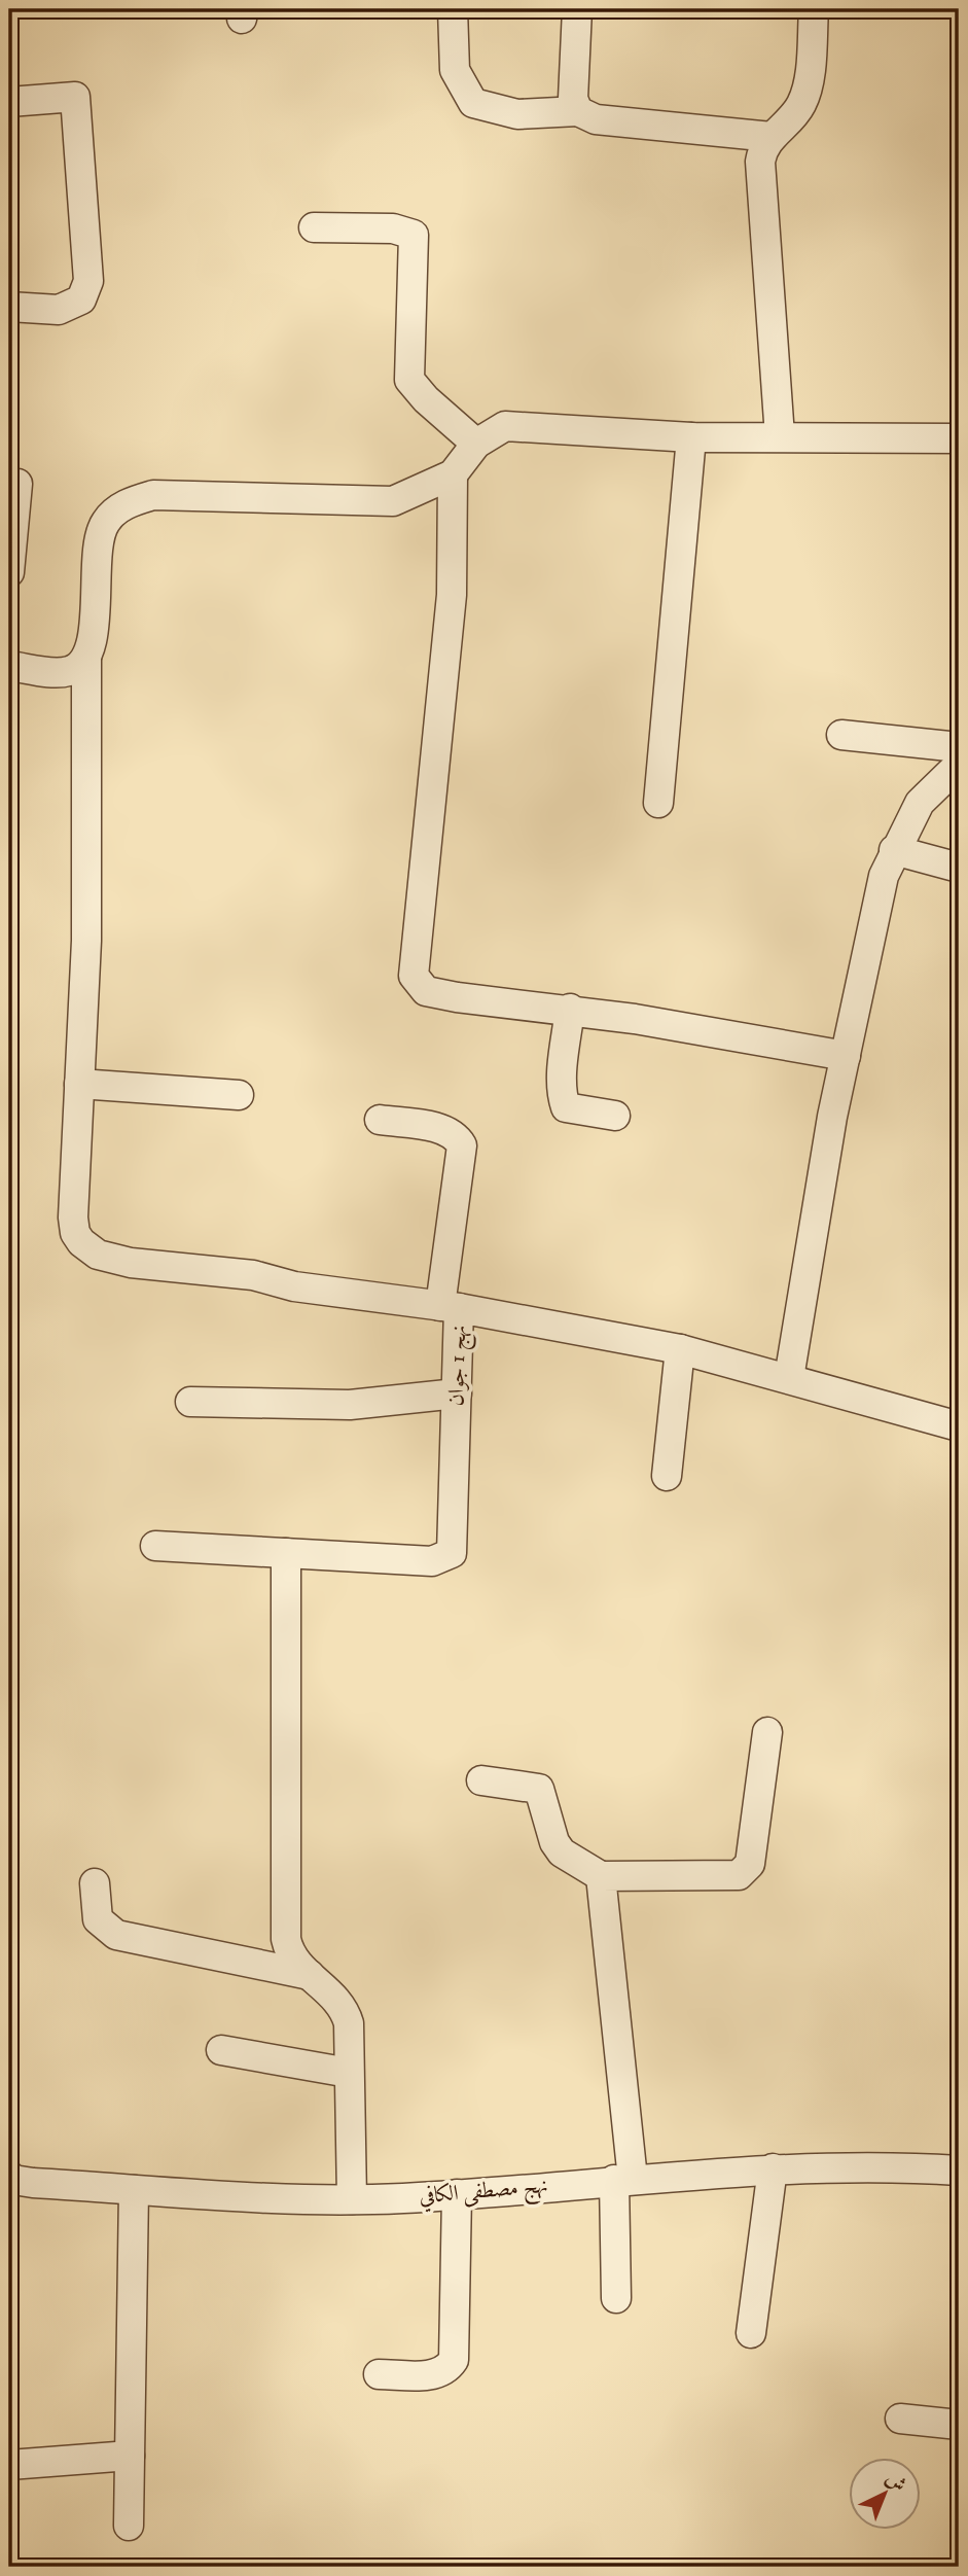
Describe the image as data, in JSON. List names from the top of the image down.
{
  "streets": {
    "street": ["نهج 1 جوان", "نهج مصطفى الكافي"]
  },
  "north": "top right"
}
